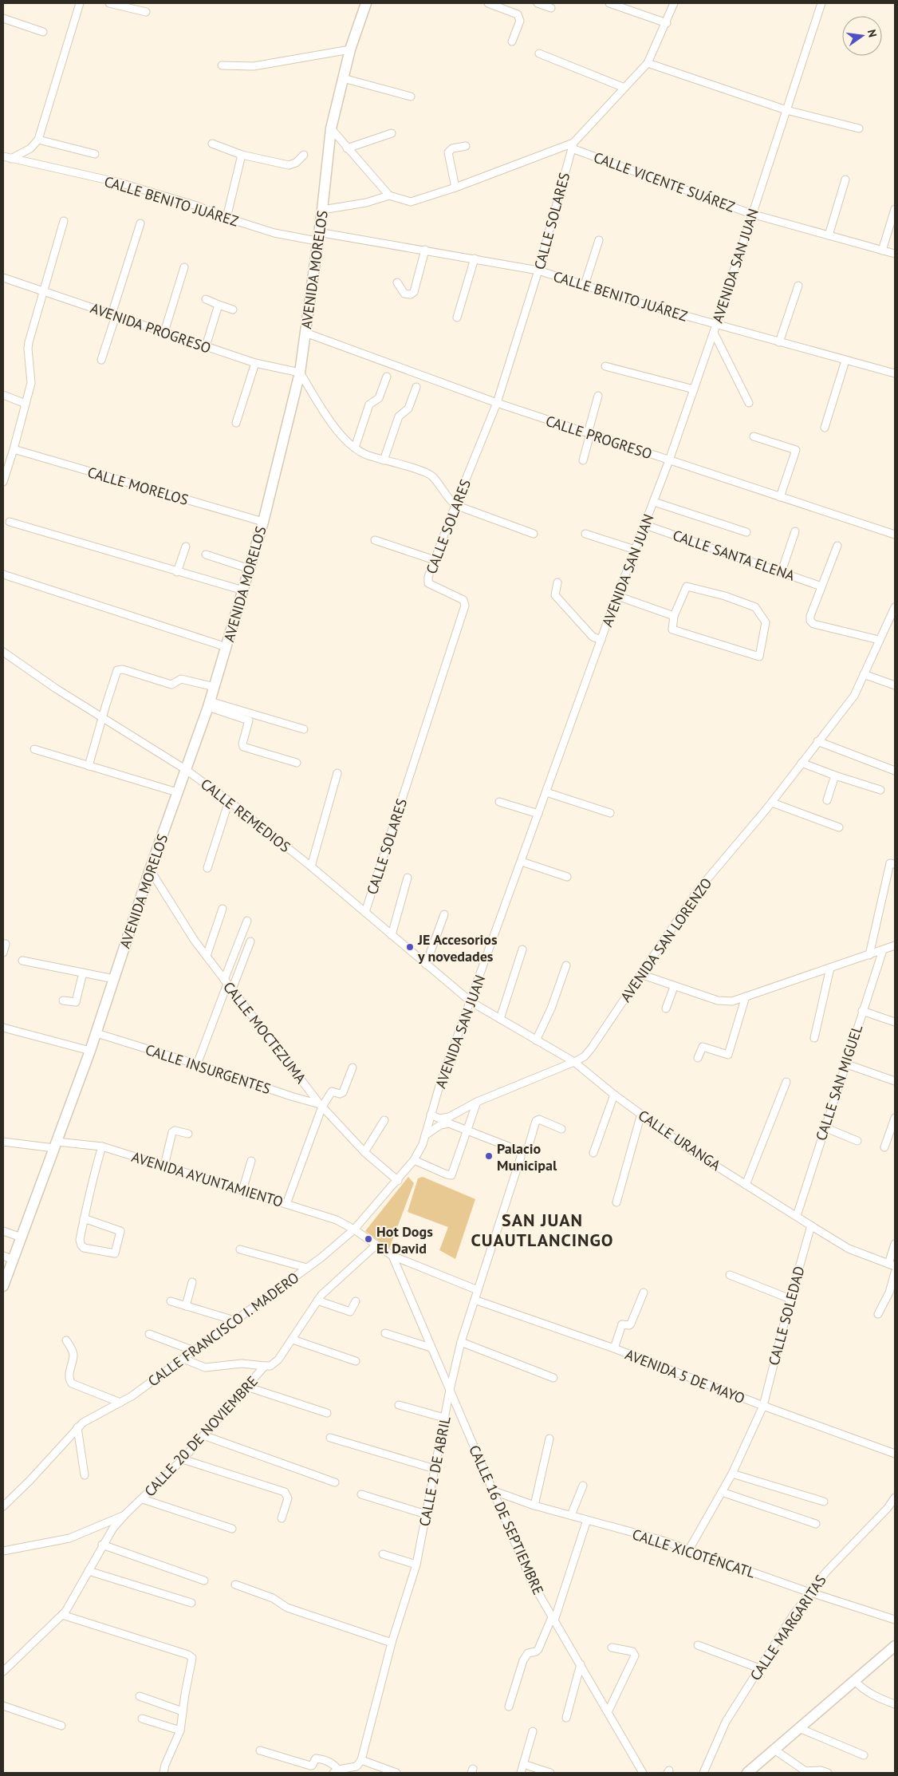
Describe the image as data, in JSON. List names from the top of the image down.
{
  "streets": {
    "street": [
      "CALLE VICENTE SUÁREZ",
      "CALLE BENITO JUÁREZ",
      "CALLE SOLARES",
      "AVENIDA SAN JUAN",
      "AVENIDA MORELOS",
      "AVENIDA PROGRESO",
      "CALLE PROGRESO",
      "CALLE MORELOS",
      "CALLE SANTA ELENA",
      "CALLE REMEDIOS",
      "AVENIDA SAN LORENZO",
      "CALLE MOCTEZUMA",
      "CALLE INSURGENTES",
      "CALLE SAN MIGUEL",
      "CALLE URANGA",
      "AVENIDA AYUNTAMIENTO",
      "CALLE SOLEDAD",
      "CALLE FRANCISCO I. MADERO",
      "AVENIDA 5 DE MAYO",
      "CALLE 20 DE NOVIEMBRE",
      "CALLE 2 DE ABRIL",
      "CALLE 16 DE SEPTIEMBRE",
      "CALLE XICOTÉNCATL",
      "CALLE MARGARITAS"
    ]
  },
  "crossings": [
    ["CALLE VICENTE SUÁREZ", "CALLE SOLARES"],
    ["CALLE VICENTE SUÁREZ", "AVENIDA SAN JUAN"],
    ["CALLE BENITO JUÁREZ", "CALLE SOLARES"],
    ["CALLE BENITO JUÁREZ", "AVENIDA SAN JUAN"],
    ["CALLE BENITO JUÁREZ", "AVENIDA MORELOS"],
    ["CALLE SOLARES", "CALLE PROGRESO"],
    ["CALLE SOLARES", "CALLE REMEDIOS"],
    ["AVENIDA SAN JUAN", "CALLE PROGRESO"],
    ["AVENIDA SAN JUAN", "CALLE SANTA ELENA"],
    ["AVENIDA SAN JUAN", "CALLE REMEDIOS"],
    ["AVENIDA SAN JUAN", "AVENIDA SAN LORENZO"],
    ["AVENIDA SAN JUAN", "CALLE URANGA"],
    ["AVENIDA SAN JUAN", "CALLE FRANCISCO I. MADERO"],
    ["AVENIDA MORELOS", "AVENIDA PROGRESO"],
    ["AVENIDA MORELOS", "CALLE PROGRESO"],
    ["AVENIDA MORELOS", "CALLE MORELOS"],
    ["AVENIDA MORELOS", "CALLE REMEDIOS"],
    ["AVENIDA MORELOS", "CALLE MOCTEZUMA"],
    ["AVENIDA MORELOS", "CALLE INSURGENTES"],
    ["AVENIDA MORELOS", "AVENIDA AYUNTAMIENTO"],
    ["CALLE REMEDIOS", "CALLE URANGA"],
    ["AVENIDA SAN LORENZO", "CALLE URANGA"],
    ["CALLE MOCTEZUMA", "CALLE INSURGENTES"],
    ["CALLE MOCTEZUMA", "CALLE FRANCISCO I. MADERO"],
    ["CALLE SAN MIGUEL", "CALLE URANGA"],
    ["CALLE URANGA", "CALLE SOLEDAD"],
    ["AVENIDA AYUNTAMIENTO", "CALLE FRANCISCO I. MADERO"],
    ["AVENIDA AYUNTAMIENTO", "CALLE 20 DE NOVIEMBRE"],
    ["AVENIDA AYUNTAMIENTO", "CALLE 2 DE ABRIL"],
    ["AVENIDA AYUNTAMIENTO", "CALLE 16 DE SEPTIEMBRE"],
    ["CALLE SOLEDAD", "AVENIDA 5 DE MAYO"],
    ["CALLE SOLEDAD", "CALLE XICOTÉNCATL"],
    ["AVENIDA 5 DE MAYO", "CALLE 2 DE ABRIL"],
    ["CALLE 2 DE ABRIL", "CALLE 16 DE SEPTIEMBRE"],
    ["CALLE 16 DE SEPTIEMBRE", "CALLE XICOTÉNCATL"],
    ["CALLE XICOTÉNCATL", "CALLE MARGARITAS"]
  ],
  "districts": ["SAN JUAN CUAUTLANCINGO"],
  "places": ["JE Accesorios y novedades", "Palacio Municipal", "Hot Dogs El David"],
  "north": "right"
}
